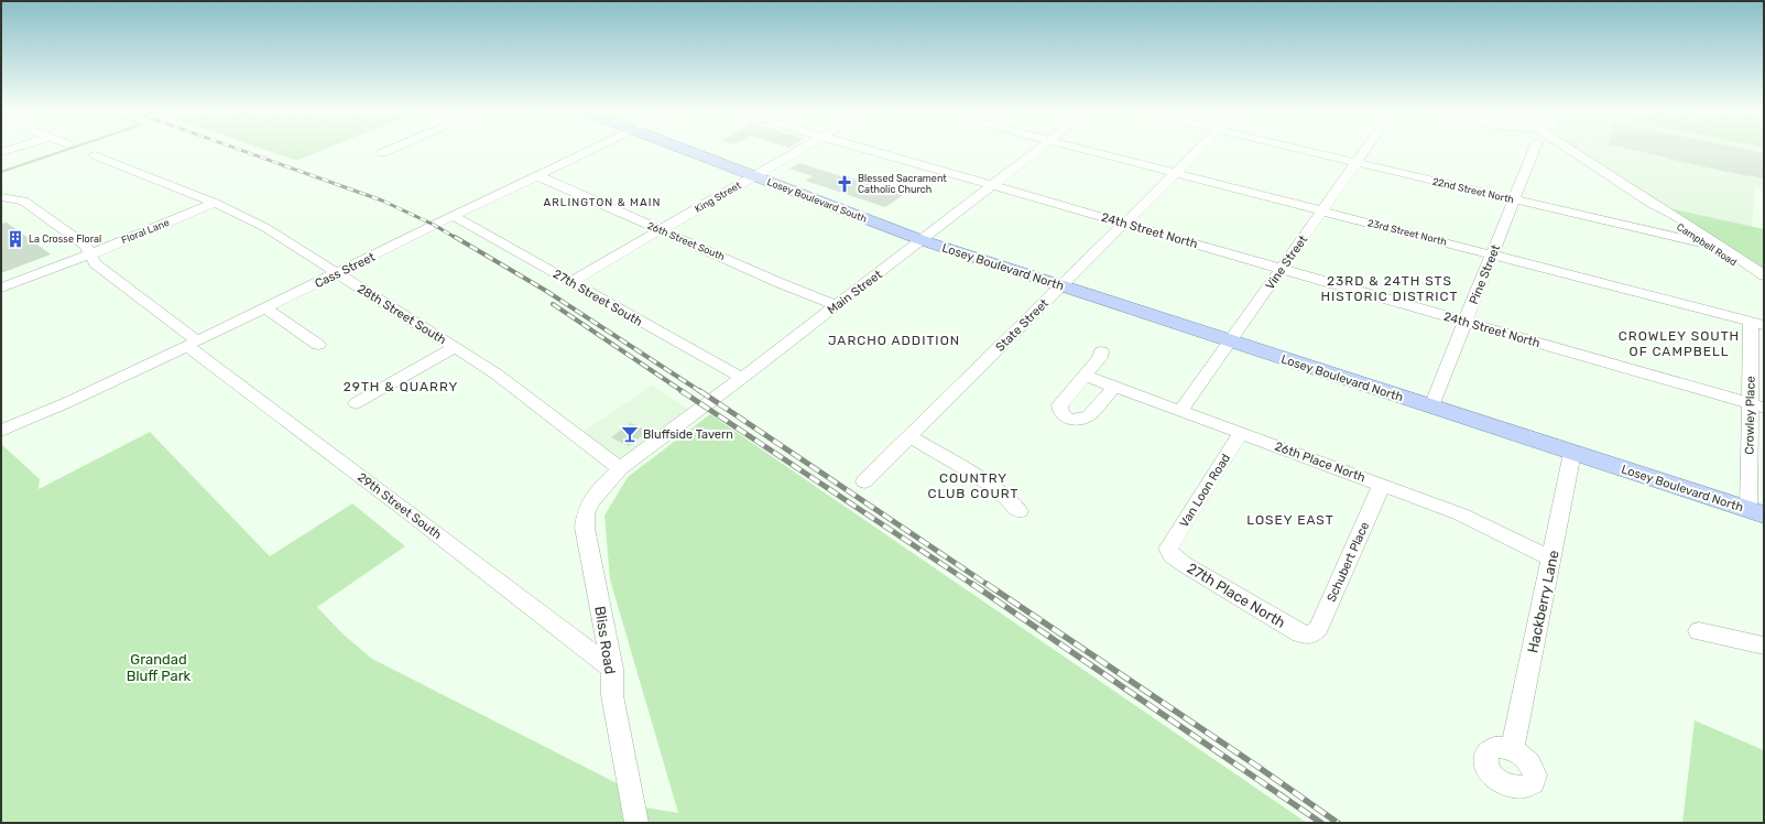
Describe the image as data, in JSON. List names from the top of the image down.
{
  "streets": {
    "main road": ["Losey Boulevard South", "Losey Boulevard North"],
    "street": [
      "22nd Street North",
      "King Street",
      "24th Street North",
      "Floral Lane",
      "23rd Street North",
      "26th Street South",
      "Campbell Road",
      "Vine Street",
      "Cass Street",
      "Pine Street",
      "Main Street",
      "27th Street South",
      "28th Street South",
      "State Street",
      "Crowley Place",
      "26th Place North",
      "Van Loon Road",
      "29th Street South",
      "Schubert Place",
      "27th Place North",
      "Hackberry Lane",
      "Bliss Road"
    ]
  },
  "crossings": [
    ["22nd Street North", "Campbell Road"],
    ["22nd Street North", "Vine Street"],
    ["22nd Street North", "Pine Street"],
    ["King Street", "Losey Boulevard South"],
    ["King Street", "26th Street South"],
    ["King Street", "27th Street South"],
    ["Losey Boulevard South", "Losey Boulevard North"],
    ["Losey Boulevard South", "Main Street"],
    ["24th Street North", "Vine Street"],
    ["24th Street North", "Pine Street"],
    ["24th Street North", "Main Street"],
    ["24th Street North", "State Street"],
    ["24th Street North", "Crowley Place"],
    ["Floral Lane", "28th Street South"],
    ["Floral Lane", "29th Street South"],
    ["23rd Street North", "Vine Street"],
    ["23rd Street North", "Pine Street"],
    ["23rd Street North", "State Street"],
    ["23rd Street North", "Crowley Place"],
    ["26th Street South", "Cass Street"],
    ["26th Street South", "Main Street"],
    ["Vine Street", "Losey Boulevard North"],
    ["Vine Street", "26th Place North"],
    ["Losey Boulevard North", "Pine Street"],
    ["Losey Boulevard North", "Main Street"],
    ["Losey Boulevard North", "State Street"],
    ["Losey Boulevard North", "Crowley Place"],
    ["Losey Boulevard North", "Hackberry Lane"],
    ["Cass Street", "27th Street South"],
    ["Cass Street", "28th Street South"],
    ["Cass Street", "29th Street South"],
    ["Main Street", "27th Street South"],
    ["Main Street", "28th Street South"],
    ["Main Street", "Bliss Road"],
    ["28th Street South", "Bliss Road"],
    ["26th Place North", "Van Loon Road"],
    ["26th Place North", "Schubert Place"],
    ["26th Place North", "Hackberry Lane"],
    ["Van Loon Road", "27th Place North"],
    ["29th Street South", "Bliss Road"],
    ["Schubert Place", "27th Place North"]
  ],
  "districts": [
    "ARLINGTON & MAIN",
    "23RD & 24TH STS HISTORIC DISTRICT",
    "CROWLEY SOUTH OF CAMPBELL",
    "JARCHO ADDITION",
    "29TH & QUARRY",
    "COUNTRY CLUB COURT",
    "LOSEY EAST"
  ],
  "parks": ["Grandad Bluff Park"],
  "places": {
    "church": ["Blessed Sacrament Catholic Church"],
    "building": ["La Crosse Floral"],
    "bar": ["Bluffside Tavern"]
  }
}
